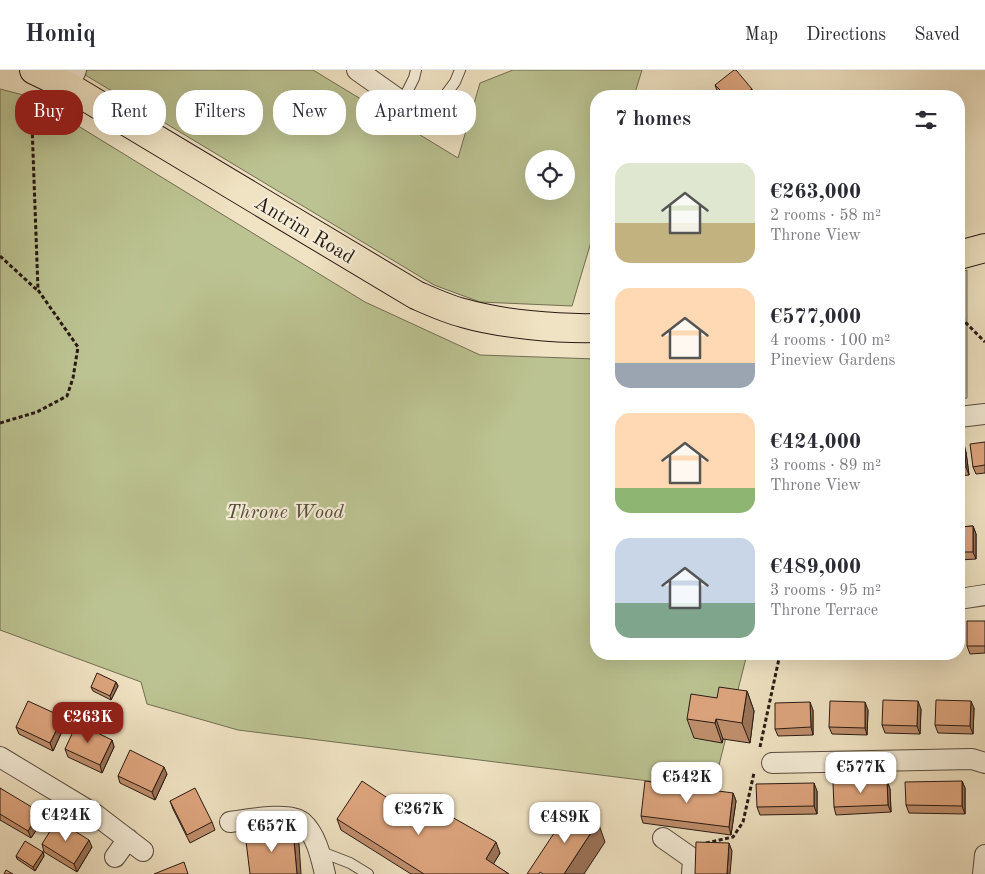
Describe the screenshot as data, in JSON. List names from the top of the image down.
{
  "streets": {
    "main road": ["Antrim Road"]
  },
  "parks": ["Throne Wood"],
  "page": {
    "header": "Homiq",
    "nav": ["Map", "Directions", "Saved"],
    "chip": [
      "Buy",
      "Rent",
      "Filters",
      "New",
      "Apartment"
    ],
    "heading": "7 homes",
    "list": [
      {
        "name": "€263,000",
        "note": "2 rooms · 58 m² · Throne View"
      },
      {
        "name": "€577,000",
        "note": "4 rooms · 100 m² · Pineview Gardens"
      },
      {
        "name": "€424,000",
        "note": "3 rooms · 89 m² · Throne View"
      },
      {
        "name": "€489,000",
        "note": "3 rooms · 95 m² · Throne Terrace"
      }
    ],
    "price": [
      "€263K",
      "€577K",
      "€542K",
      "€267K",
      "€424K",
      "€489K",
      "€657K"
    ]
  }
}
